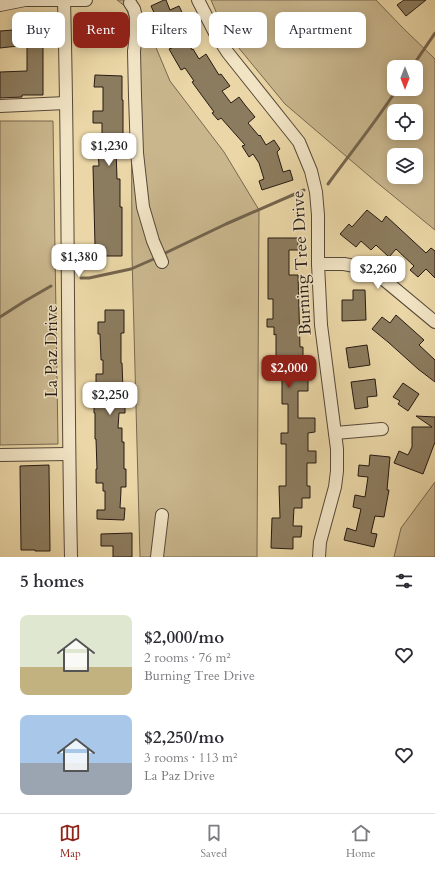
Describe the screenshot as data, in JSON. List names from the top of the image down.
{
  "streets": {
    "street": ["Burning Tree Drive", "La Paz Drive"]
  },
  "north": "bottom",
  "page": {
    "chip": [
      "Buy",
      "Rent",
      "Filters",
      "New",
      "Apartment"
    ],
    "price": [
      "$1,230",
      "$1,380",
      "$2,260",
      "$2,000",
      "$2,250"
    ],
    "heading": "5 homes",
    "list": [
      {
        "name": "$2,000/mo",
        "note": "2 rooms · 76 m² · Burning Tree Drive"
      },
      {
        "name": "$2,250/mo",
        "note": "3 rooms · 113 m² · La Paz Drive"
      }
    ],
    "tabs": ["Map", "Saved", "Home"]
  }
}
